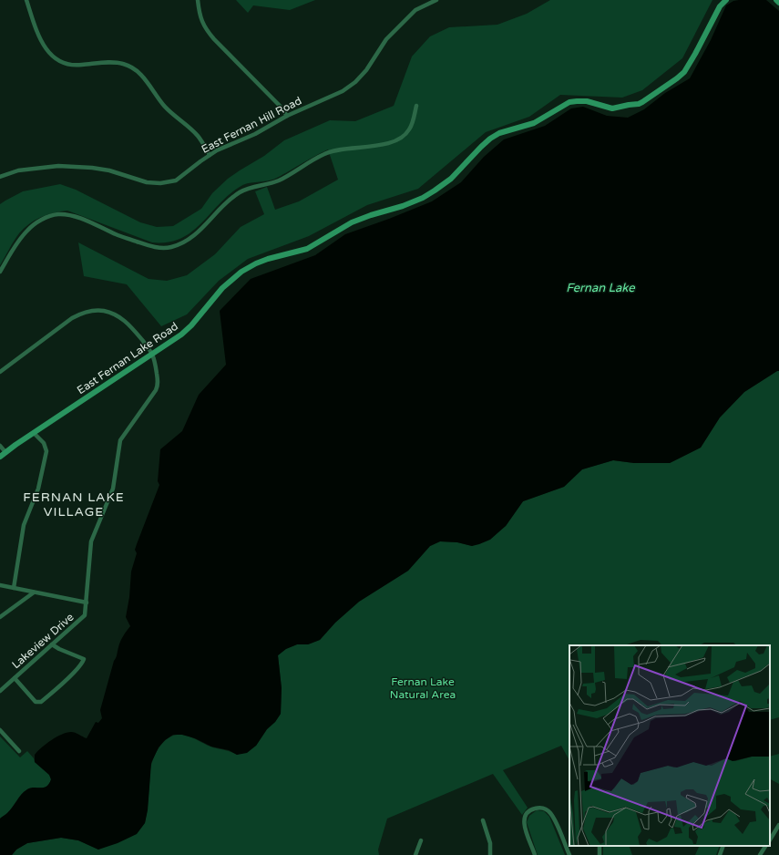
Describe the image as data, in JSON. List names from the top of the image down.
{
  "streets": {
    "street": ["East Fernan Hill Road", "East Fernan Lake Road", "Lakeview Drive"]
  },
  "crossings": [
    ["East Fernan Lake Road", "Lakeview Drive"]
  ],
  "districts": ["FERNAN LAKE VILLAGE"],
  "water": ["Fernan Lake"],
  "parks": ["Fernan Lake Natural Area"]
}
